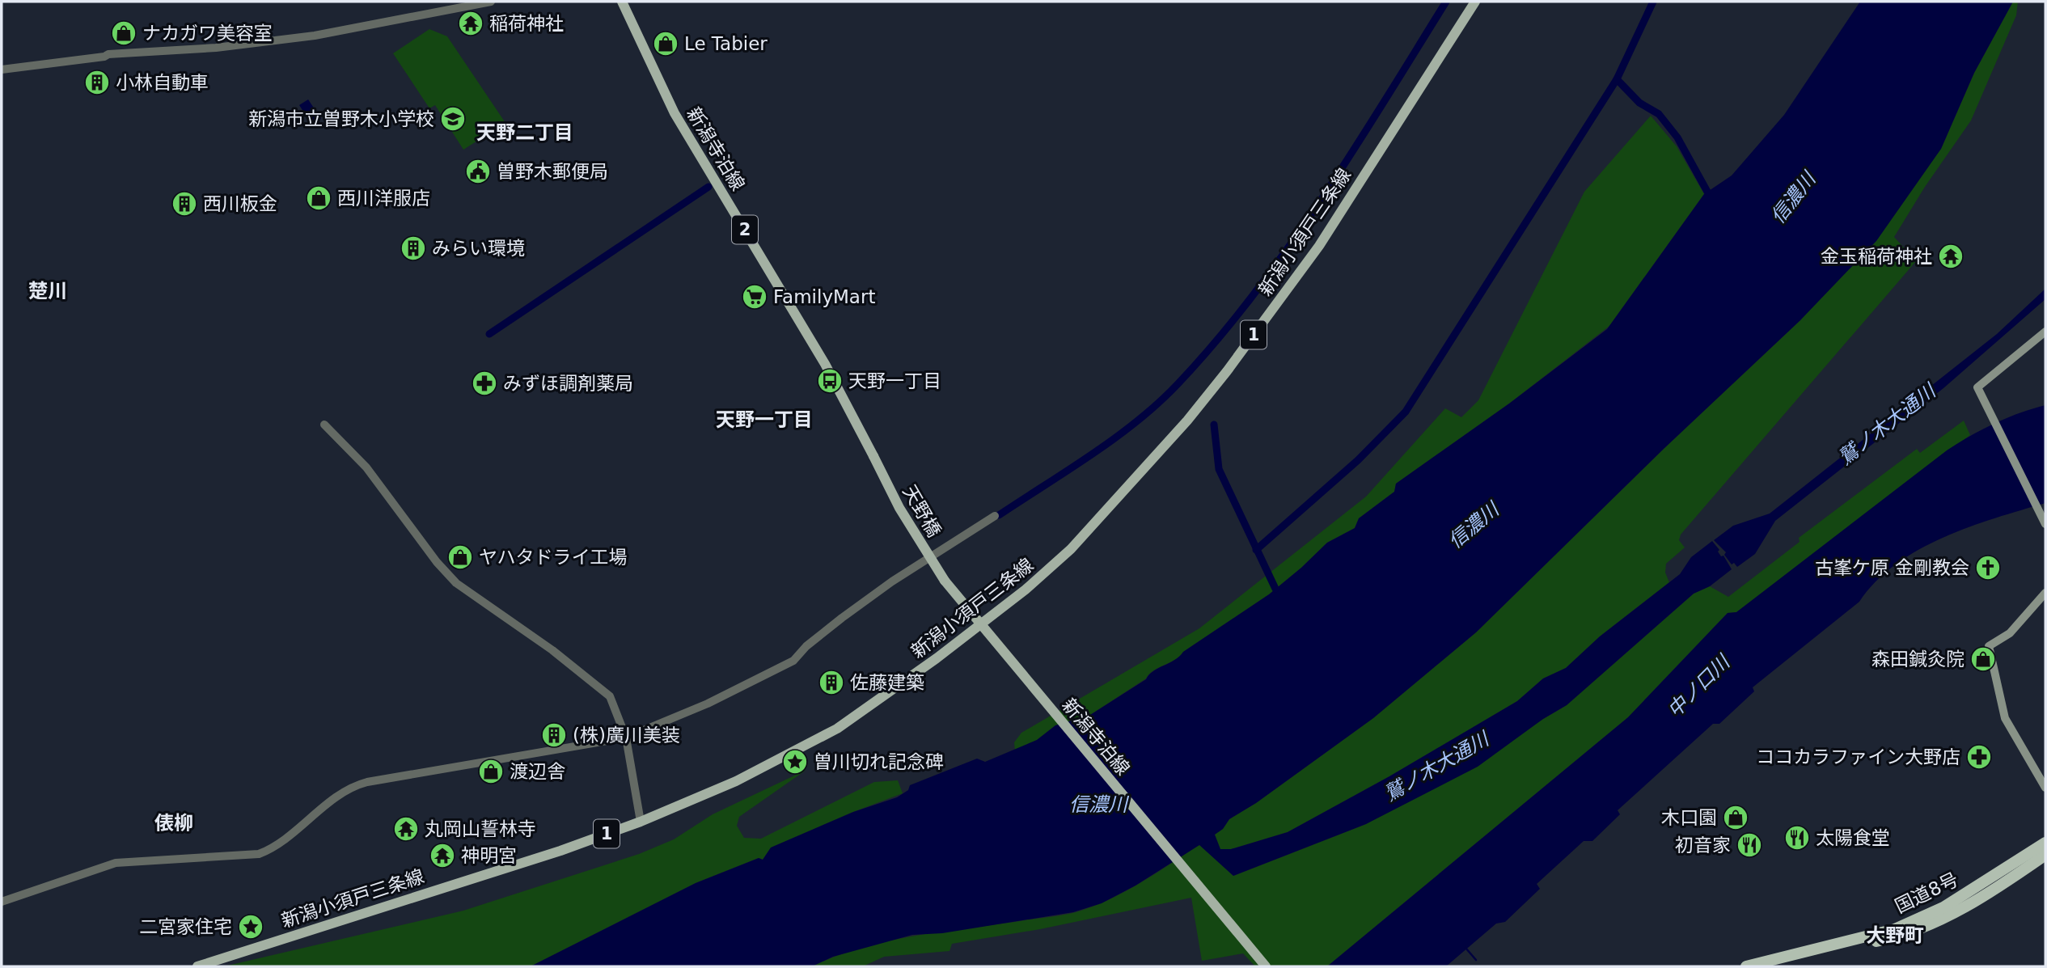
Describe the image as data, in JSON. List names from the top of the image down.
{
  "streets": {
    "highway": ["国道8号"],
    "main road": [
      "新潟寺泊線",
      "2",
      "新潟小須戸三条線",
      "1",
      "天野橋"
    ]
  },
  "crossings": [
    ["新潟寺泊線", "新潟小須戸三条線"],
    ["新潟寺泊線", "天野橋"]
  ],
  "districts": [
    "天野二丁目",
    "楚川",
    "天野一丁目",
    "俵柳",
    "大野町"
  ],
  "water": ["信濃川", "鷲ノ木大通川", "中ノ口川"],
  "places": {
    "temple": [
      "稲荷神社",
      "金玉稲荷神社",
      "丸岡山誓林寺",
      "神明宮"
    ],
    "shop": [
      "ナカガワ美容室",
      "Le Tabier",
      "西川洋服店",
      "ヤハタドライ工場",
      "森田鍼灸院",
      "渡辺舎",
      "木口園"
    ],
    "building": [
      "小林自動車",
      "西川板金",
      "みらい環境",
      "佐藤建築",
      "(株)廣川美装"
    ],
    "school or university": ["新潟市立曽野木小学校"],
    "public building": ["曽野木郵便局"],
    "supermarket": ["FamilyMart"],
    "bus stop": ["天野一丁目"],
    "pharmacy": ["みずほ調剤薬局", "ココカラファイン大野店"],
    "church": ["古峯ケ原 金剛教会"],
    "place": ["曽川切れ記念碑", "二宮家住宅"],
    "restaurant": ["太陽食堂", "初音家"]
  }
}
